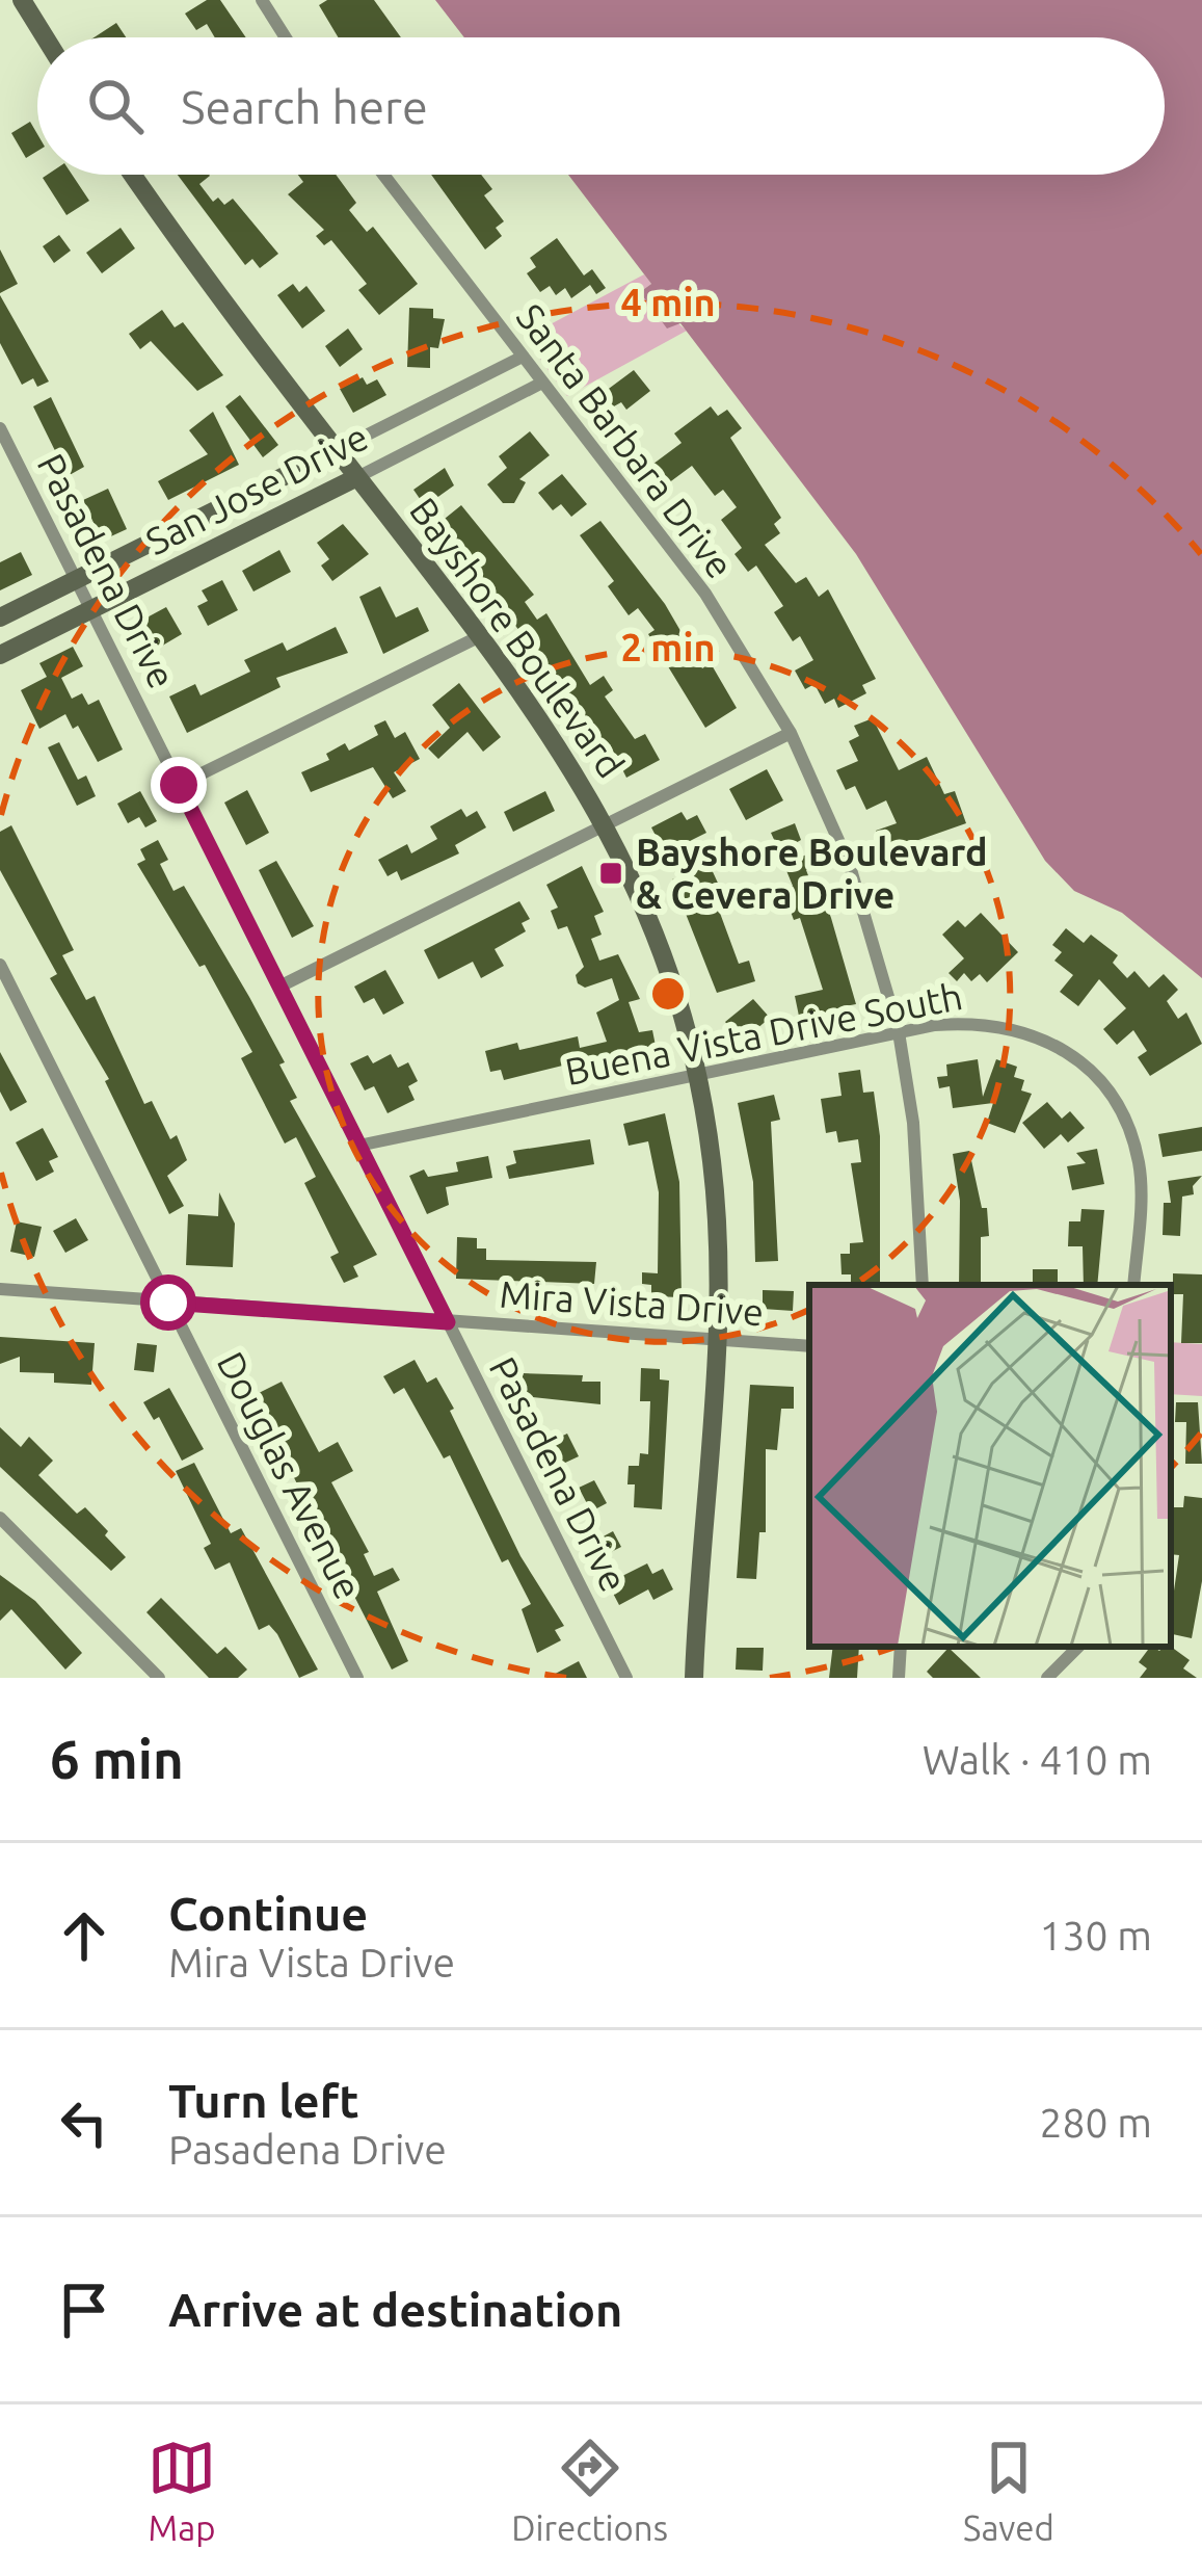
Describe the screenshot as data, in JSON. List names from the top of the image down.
{
  "streets": {
    "main road": ["San Jose Drive", "Bayshore Boulevard"],
    "street": [
      "Santa Barbara Drive",
      "Pasadena Drive",
      "Buena Vista Drive South",
      "Mira Vista Drive",
      "Douglas Avenue"
    ]
  },
  "crossings": [
    ["Santa Barbara Drive", "San Jose Drive"],
    ["Santa Barbara Drive", "Buena Vista Drive South"],
    ["San Jose Drive", "Pasadena Drive"],
    ["San Jose Drive", "Bayshore Boulevard"],
    ["Pasadena Drive", "Buena Vista Drive South"],
    ["Pasadena Drive", "Mira Vista Drive"],
    ["Bayshore Boulevard", "Buena Vista Drive South"],
    ["Bayshore Boulevard", "Mira Vista Drive"],
    ["Mira Vista Drive", "Douglas Avenue"]
  ],
  "places": {
    "transit": ["Bayshore Boulevard & Cevera Drive"]
  },
  "page": {
    "search": "Search here",
    "heading": ["6 min", "Walk · 410 m"],
    "list": [
      ["Continue", "Mira Vista Drive", "130 m"],
      ["Turn left", "Pasadena Drive", "280 m"],
      "Arrive at destination"
    ],
    "nav": ["Map", "Directions", "Saved"]
  },
  "rings": ["4 min", "2 min"]
}
